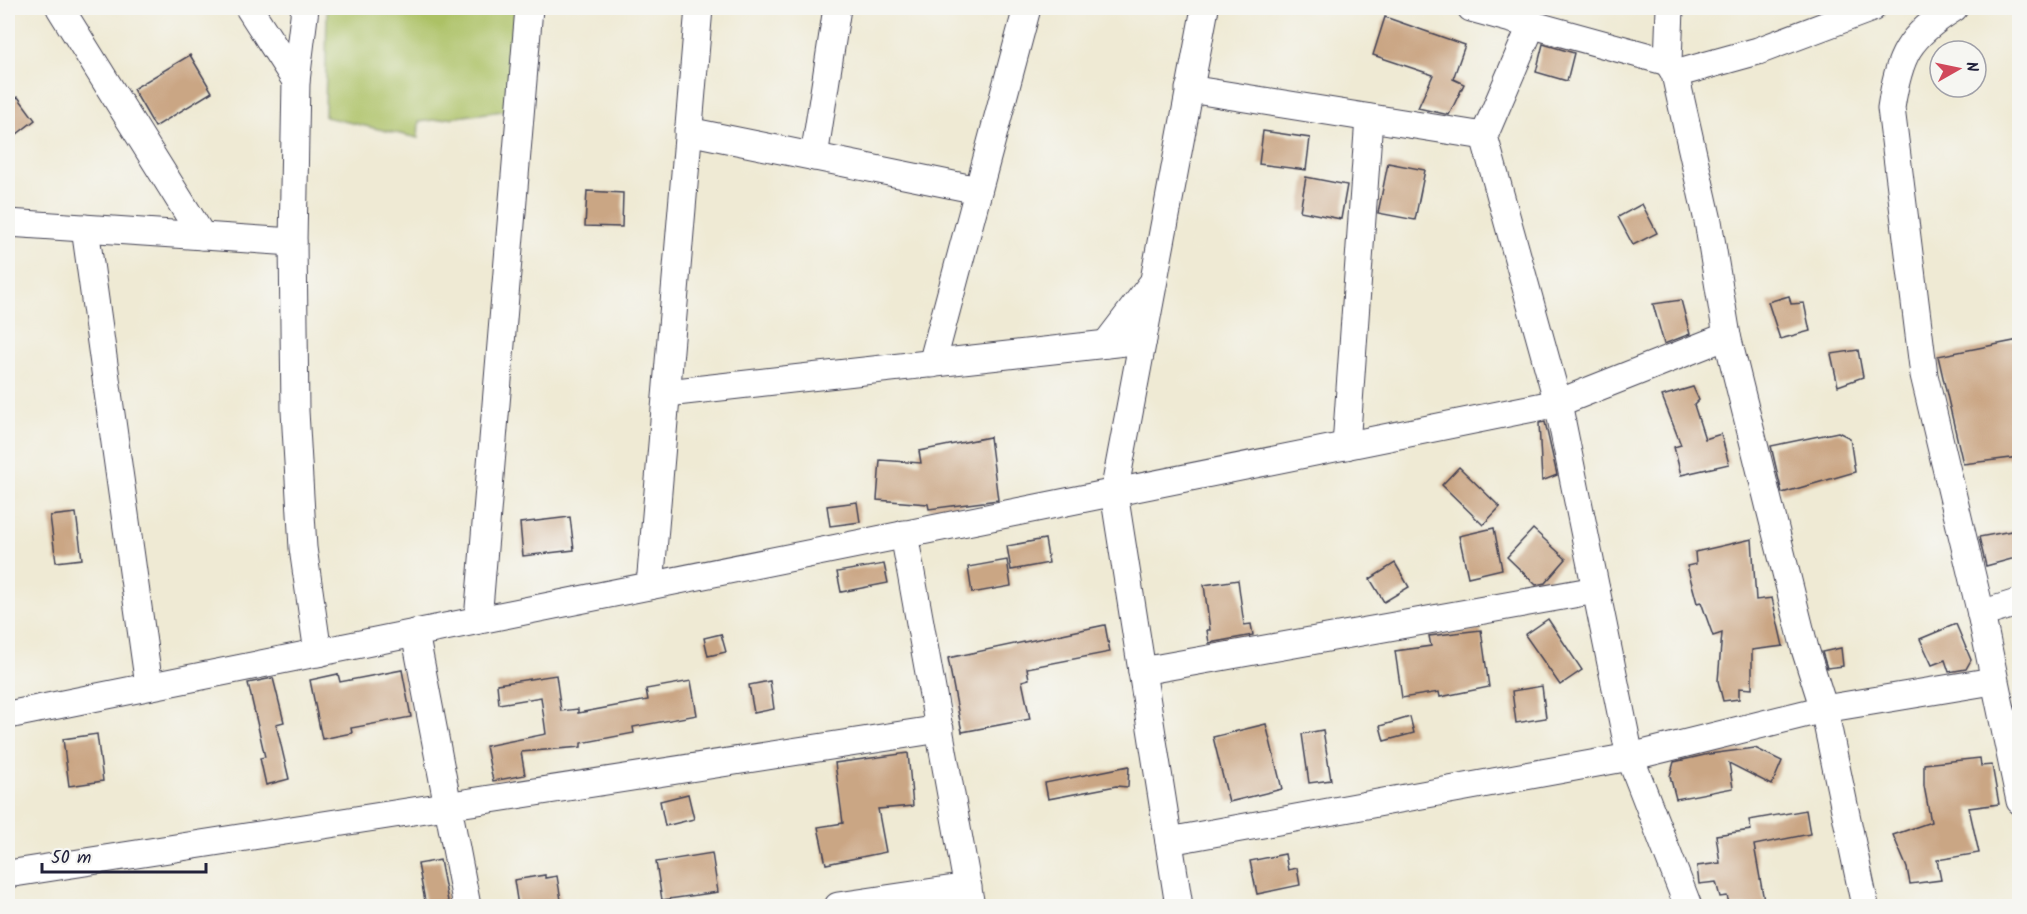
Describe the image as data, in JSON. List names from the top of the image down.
{
  "scale_bar": "50 m",
  "north": "right"
}
